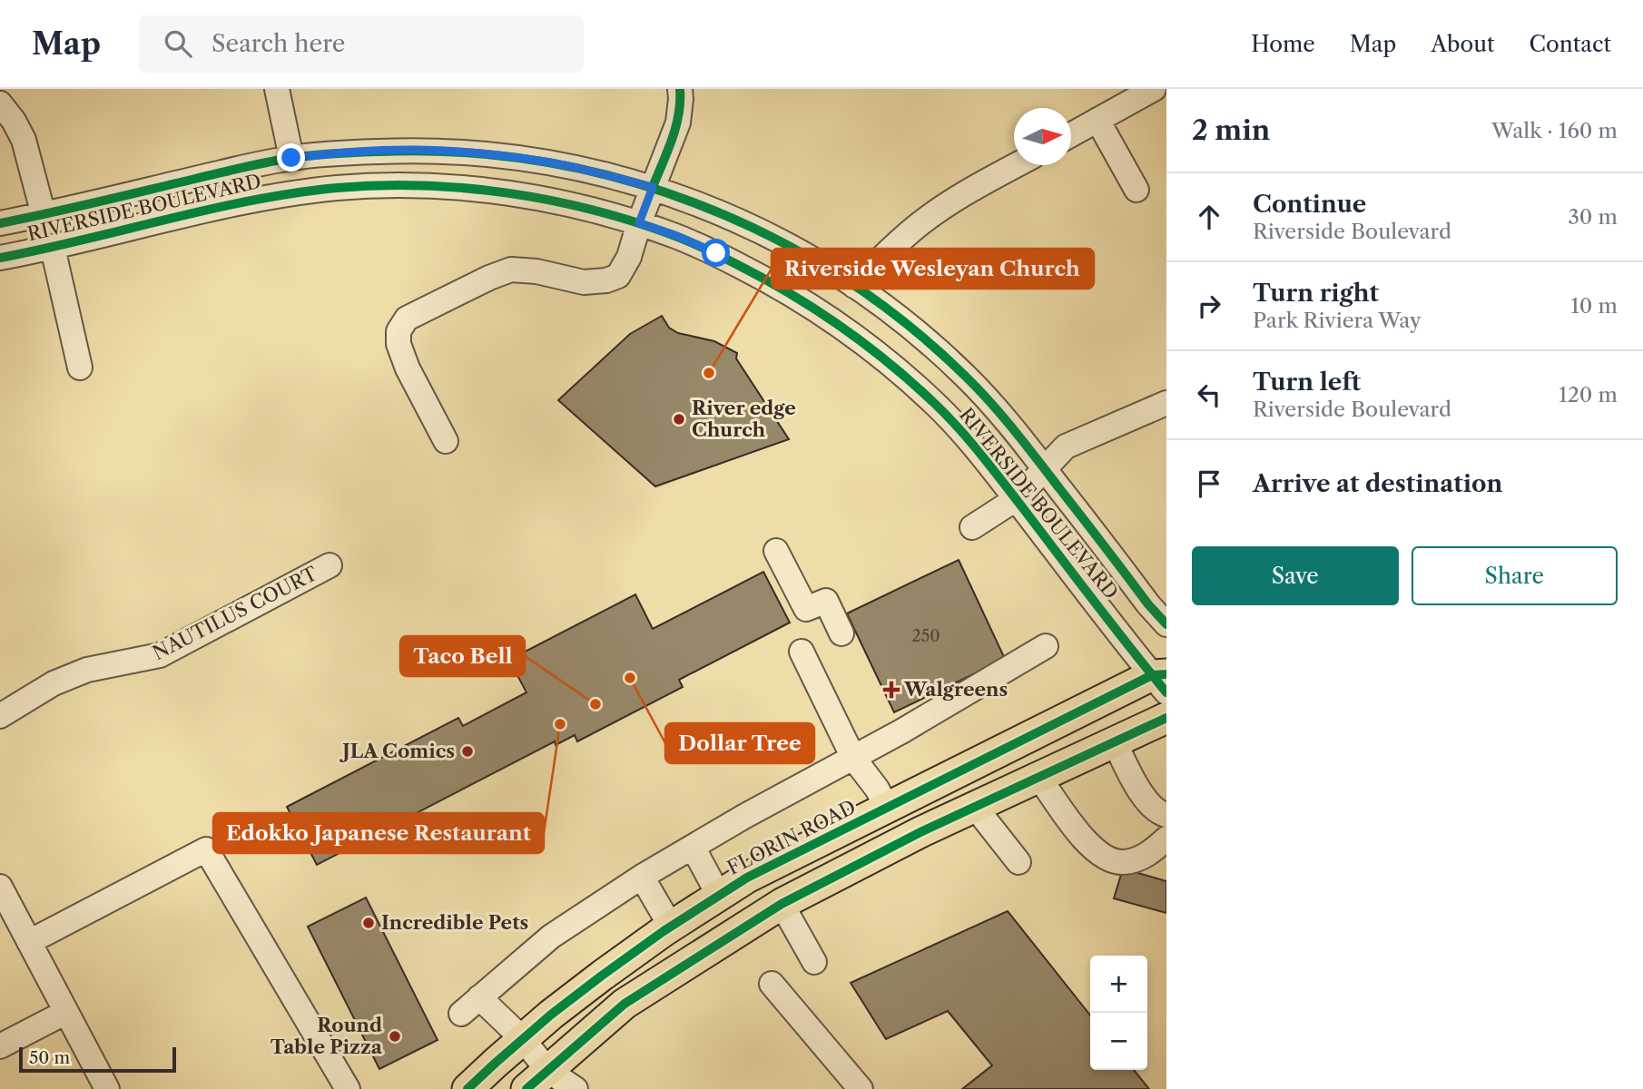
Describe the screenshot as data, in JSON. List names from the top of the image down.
{
  "streets": {
    "main road": ["FLORIN ROAD"],
    "street": ["RIVERSIDE BOULEVARD", "NAUTILUS COURT"]
  },
  "crossings": [
    ["RIVERSIDE BOULEVARD", "FLORIN ROAD"]
  ],
  "places": {
    "other": [
      "Riverside Wesleyan Church",
      "River edge Church",
      "Dollar Tree",
      "Taco Bell",
      "Edokko Japanese Restaurant",
      "JLA Comics",
      "Incredible Pets",
      "Round Table Pizza"
    ],
    "health": ["Walgreens"]
  },
  "house_numbers": ["250"],
  "scale_bar": "50 m",
  "north": "right",
  "page": {
    "header": "Map",
    "search": "Search here",
    "nav": [
      "Home",
      "Map",
      "About",
      "Contact"
    ],
    "heading": ["2 min", "Walk · 160 m"],
    "list": [
      ["Continue", "Riverside Boulevard", "30 m"],
      ["Turn right", "Park Riviera Way", "10 m"],
      ["Turn left", "Riverside Boulevard", "120 m"],
      "Arrive at destination"
    ],
    "buttons": ["Save", "Share"],
    "map_buttons": ["+", "−"],
    "scale": "50 m"
  }
}
